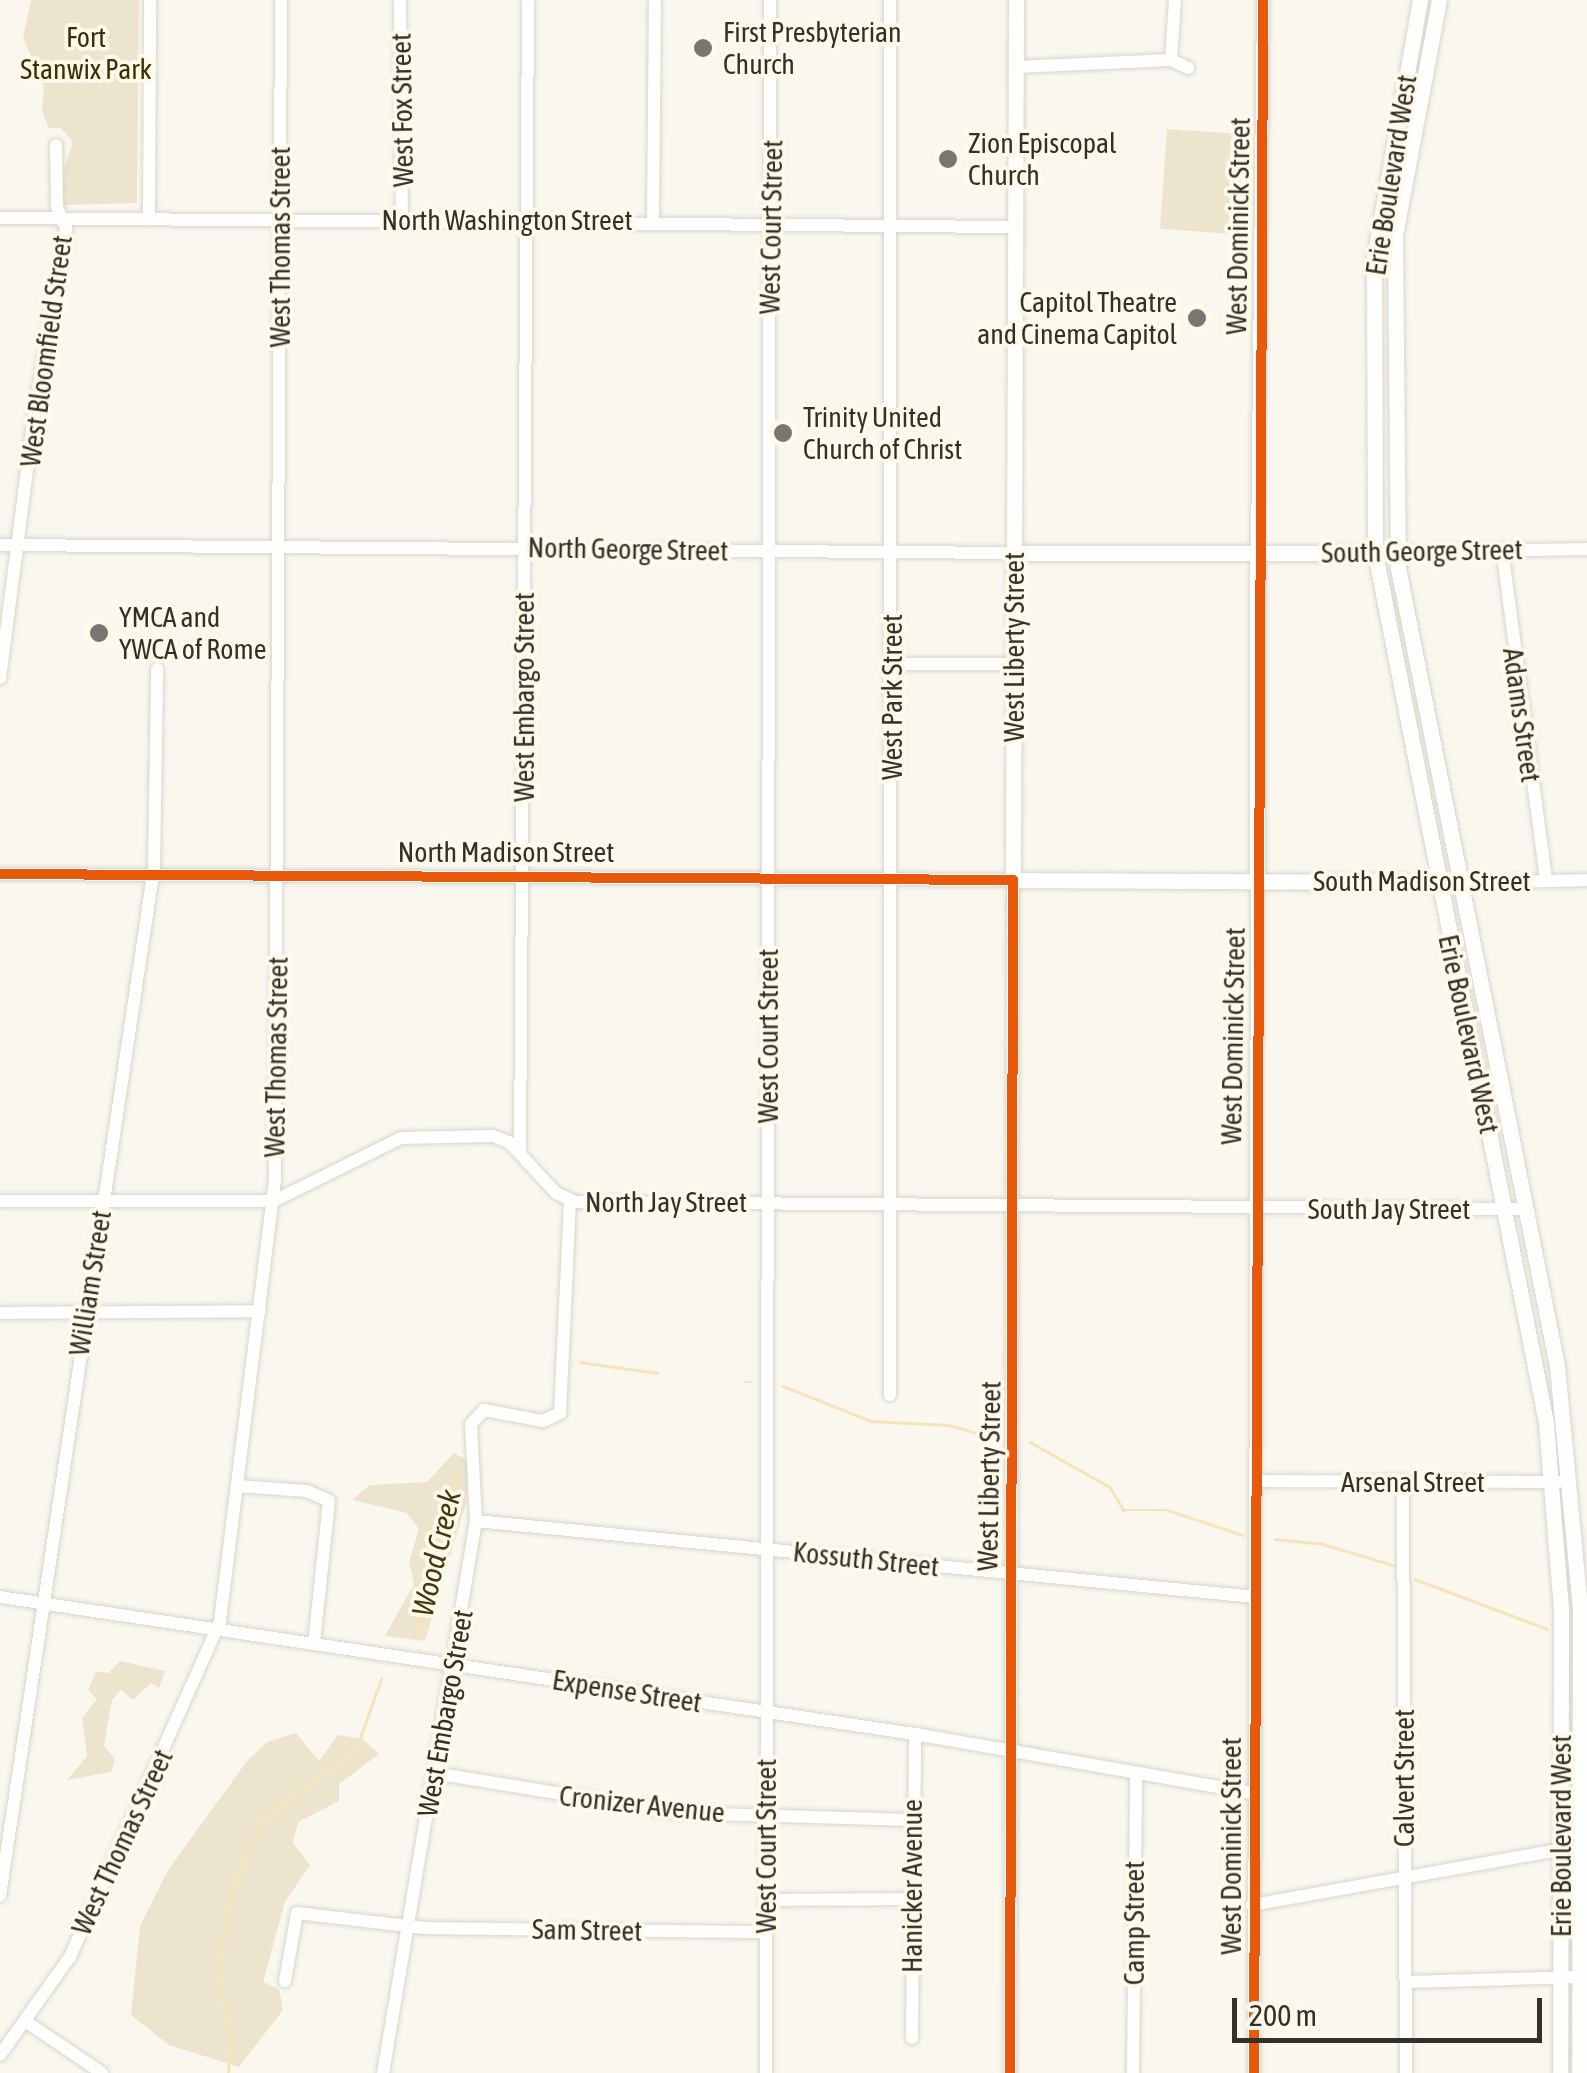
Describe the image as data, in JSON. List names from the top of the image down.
{
  "streets": {
    "main road": [
      "Erie Boulevard West",
      "West Dominick Street",
      "North George Street",
      "South George Street",
      "West Liberty Street",
      "North Madison Street",
      "South Madison Street"
    ],
    "street": [
      "West Fox Street",
      "North Washington Street",
      "West Court Street",
      "West Thomas Street",
      "West Bloomfield Street",
      "West Embargo Street",
      "West Park Street",
      "Adams Street",
      "North Jay Street",
      "South Jay Street",
      "William Street",
      "Arsenal Street",
      "Kossuth Street",
      "Expense Street",
      "Calvert Street",
      "Cronizer Avenue",
      "Hanicker Avenue",
      "Camp Street",
      "Sam Street"
    ]
  },
  "crossings": [
    ["West Fox Street", "North Washington Street"],
    ["Erie Boulevard West", "South George Street"],
    ["Erie Boulevard West", "South Madison Street"],
    ["Erie Boulevard West", "South Jay Street"],
    ["Erie Boulevard West", "Arsenal Street"],
    ["North Washington Street", "West Court Street"],
    ["North Washington Street", "West Thomas Street"],
    ["North Washington Street", "West Bloomfield Street"],
    ["North Washington Street", "West Liberty Street"],
    ["North Washington Street", "West Embargo Street"],
    ["North Washington Street", "West Park Street"],
    ["West Dominick Street", "North George Street"],
    ["West Dominick Street", "South George Street"],
    ["West Dominick Street", "North Madison Street"],
    ["West Dominick Street", "South Madison Street"],
    ["West Dominick Street", "North Jay Street"],
    ["West Dominick Street", "South Jay Street"],
    ["West Dominick Street", "Arsenal Street"],
    ["West Dominick Street", "Kossuth Street"],
    ["West Dominick Street", "Expense Street"],
    ["West Court Street", "North George Street"],
    ["West Court Street", "North Madison Street"],
    ["West Court Street", "North Jay Street"],
    ["West Court Street", "Kossuth Street"],
    ["West Court Street", "Expense Street"],
    ["West Court Street", "Cronizer Avenue"],
    ["West Court Street", "Sam Street"],
    ["West Thomas Street", "North George Street"],
    ["West Thomas Street", "North Madison Street"],
    ["West Thomas Street", "North Jay Street"],
    ["West Thomas Street", "Expense Street"],
    ["West Bloomfield Street", "North George Street"],
    ["North George Street", "South George Street"],
    ["North George Street", "West Liberty Street"],
    ["North George Street", "West Embargo Street"],
    ["North George Street", "West Park Street"],
    ["South George Street", "Adams Street"],
    ["West Liberty Street", "North Madison Street"],
    ["West Liberty Street", "North Jay Street"],
    ["West Liberty Street", "Kossuth Street"],
    ["West Liberty Street", "Expense Street"],
    ["West Embargo Street", "North Madison Street"],
    ["West Embargo Street", "North Jay Street"],
    ["West Embargo Street", "Kossuth Street"],
    ["West Embargo Street", "Expense Street"],
    ["West Embargo Street", "Cronizer Avenue"],
    ["West Embargo Street", "Sam Street"],
    ["West Park Street", "North Madison Street"],
    ["West Park Street", "North Jay Street"],
    ["Adams Street", "South Madison Street"],
    ["North Madison Street", "South Madison Street"],
    ["North Madison Street", "William Street"],
    ["North Jay Street", "South Jay Street"],
    ["North Jay Street", "William Street"],
    ["William Street", "Expense Street"],
    ["Arsenal Street", "Calvert Street"],
    ["Expense Street", "Hanicker Avenue"],
    ["Expense Street", "Camp Street"],
    ["Cronizer Avenue", "Hanicker Avenue"]
  ],
  "water": ["Wood Creek"],
  "parks": ["Fort Stanwix Park"],
  "places": [
    "First Presbyterian Church",
    "Zion Episcopal Church",
    "Capitol Theatre and Cinema Capitol",
    "Trinity United Church of Christ",
    "YMCA and YWCA of Rome"
  ],
  "scale_bar": "200 m"
}
